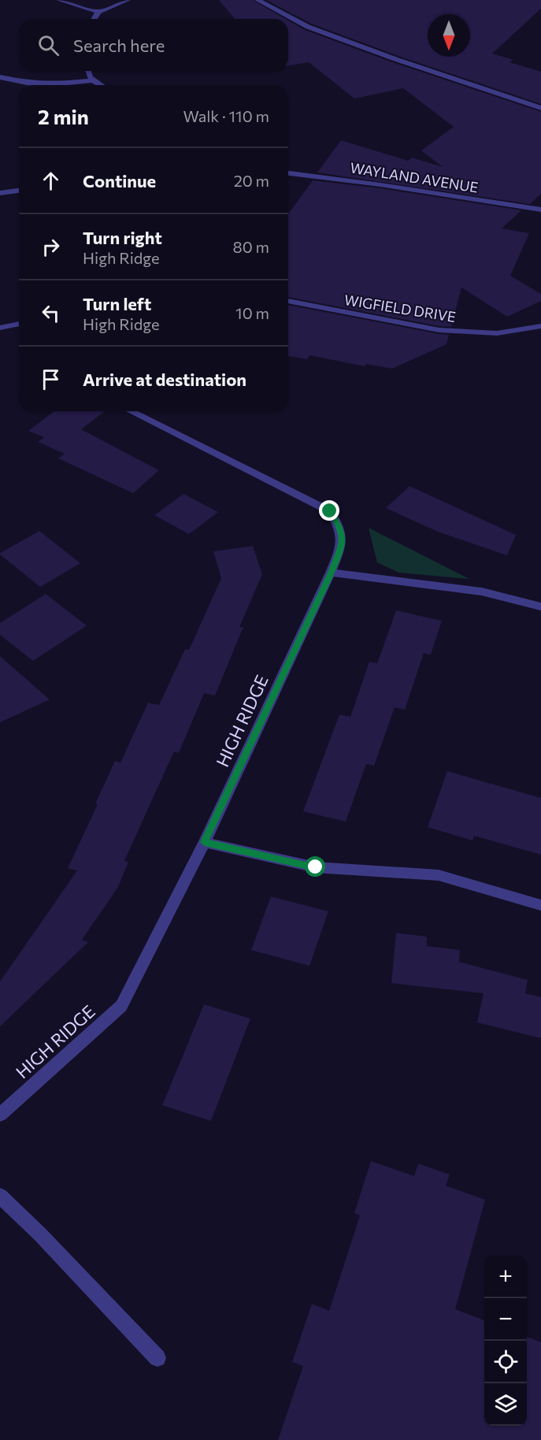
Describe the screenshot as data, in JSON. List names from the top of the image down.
{
  "streets": {
    "street": ["WAYLAND AVENUE", "WIGFIELD DRIVE", "HIGH RIDGE"]
  },
  "north": "bottom",
  "page": {
    "search": "Search here",
    "heading": ["2 min", "Walk · 110 m"],
    "list": [
      ["Continue", "20 m"],
      ["Turn right", "High Ridge", "80 m"],
      ["Turn left", "High Ridge", "10 m"],
      "Arrive at destination"
    ],
    "map_buttons": ["+", "−"]
  }
}
